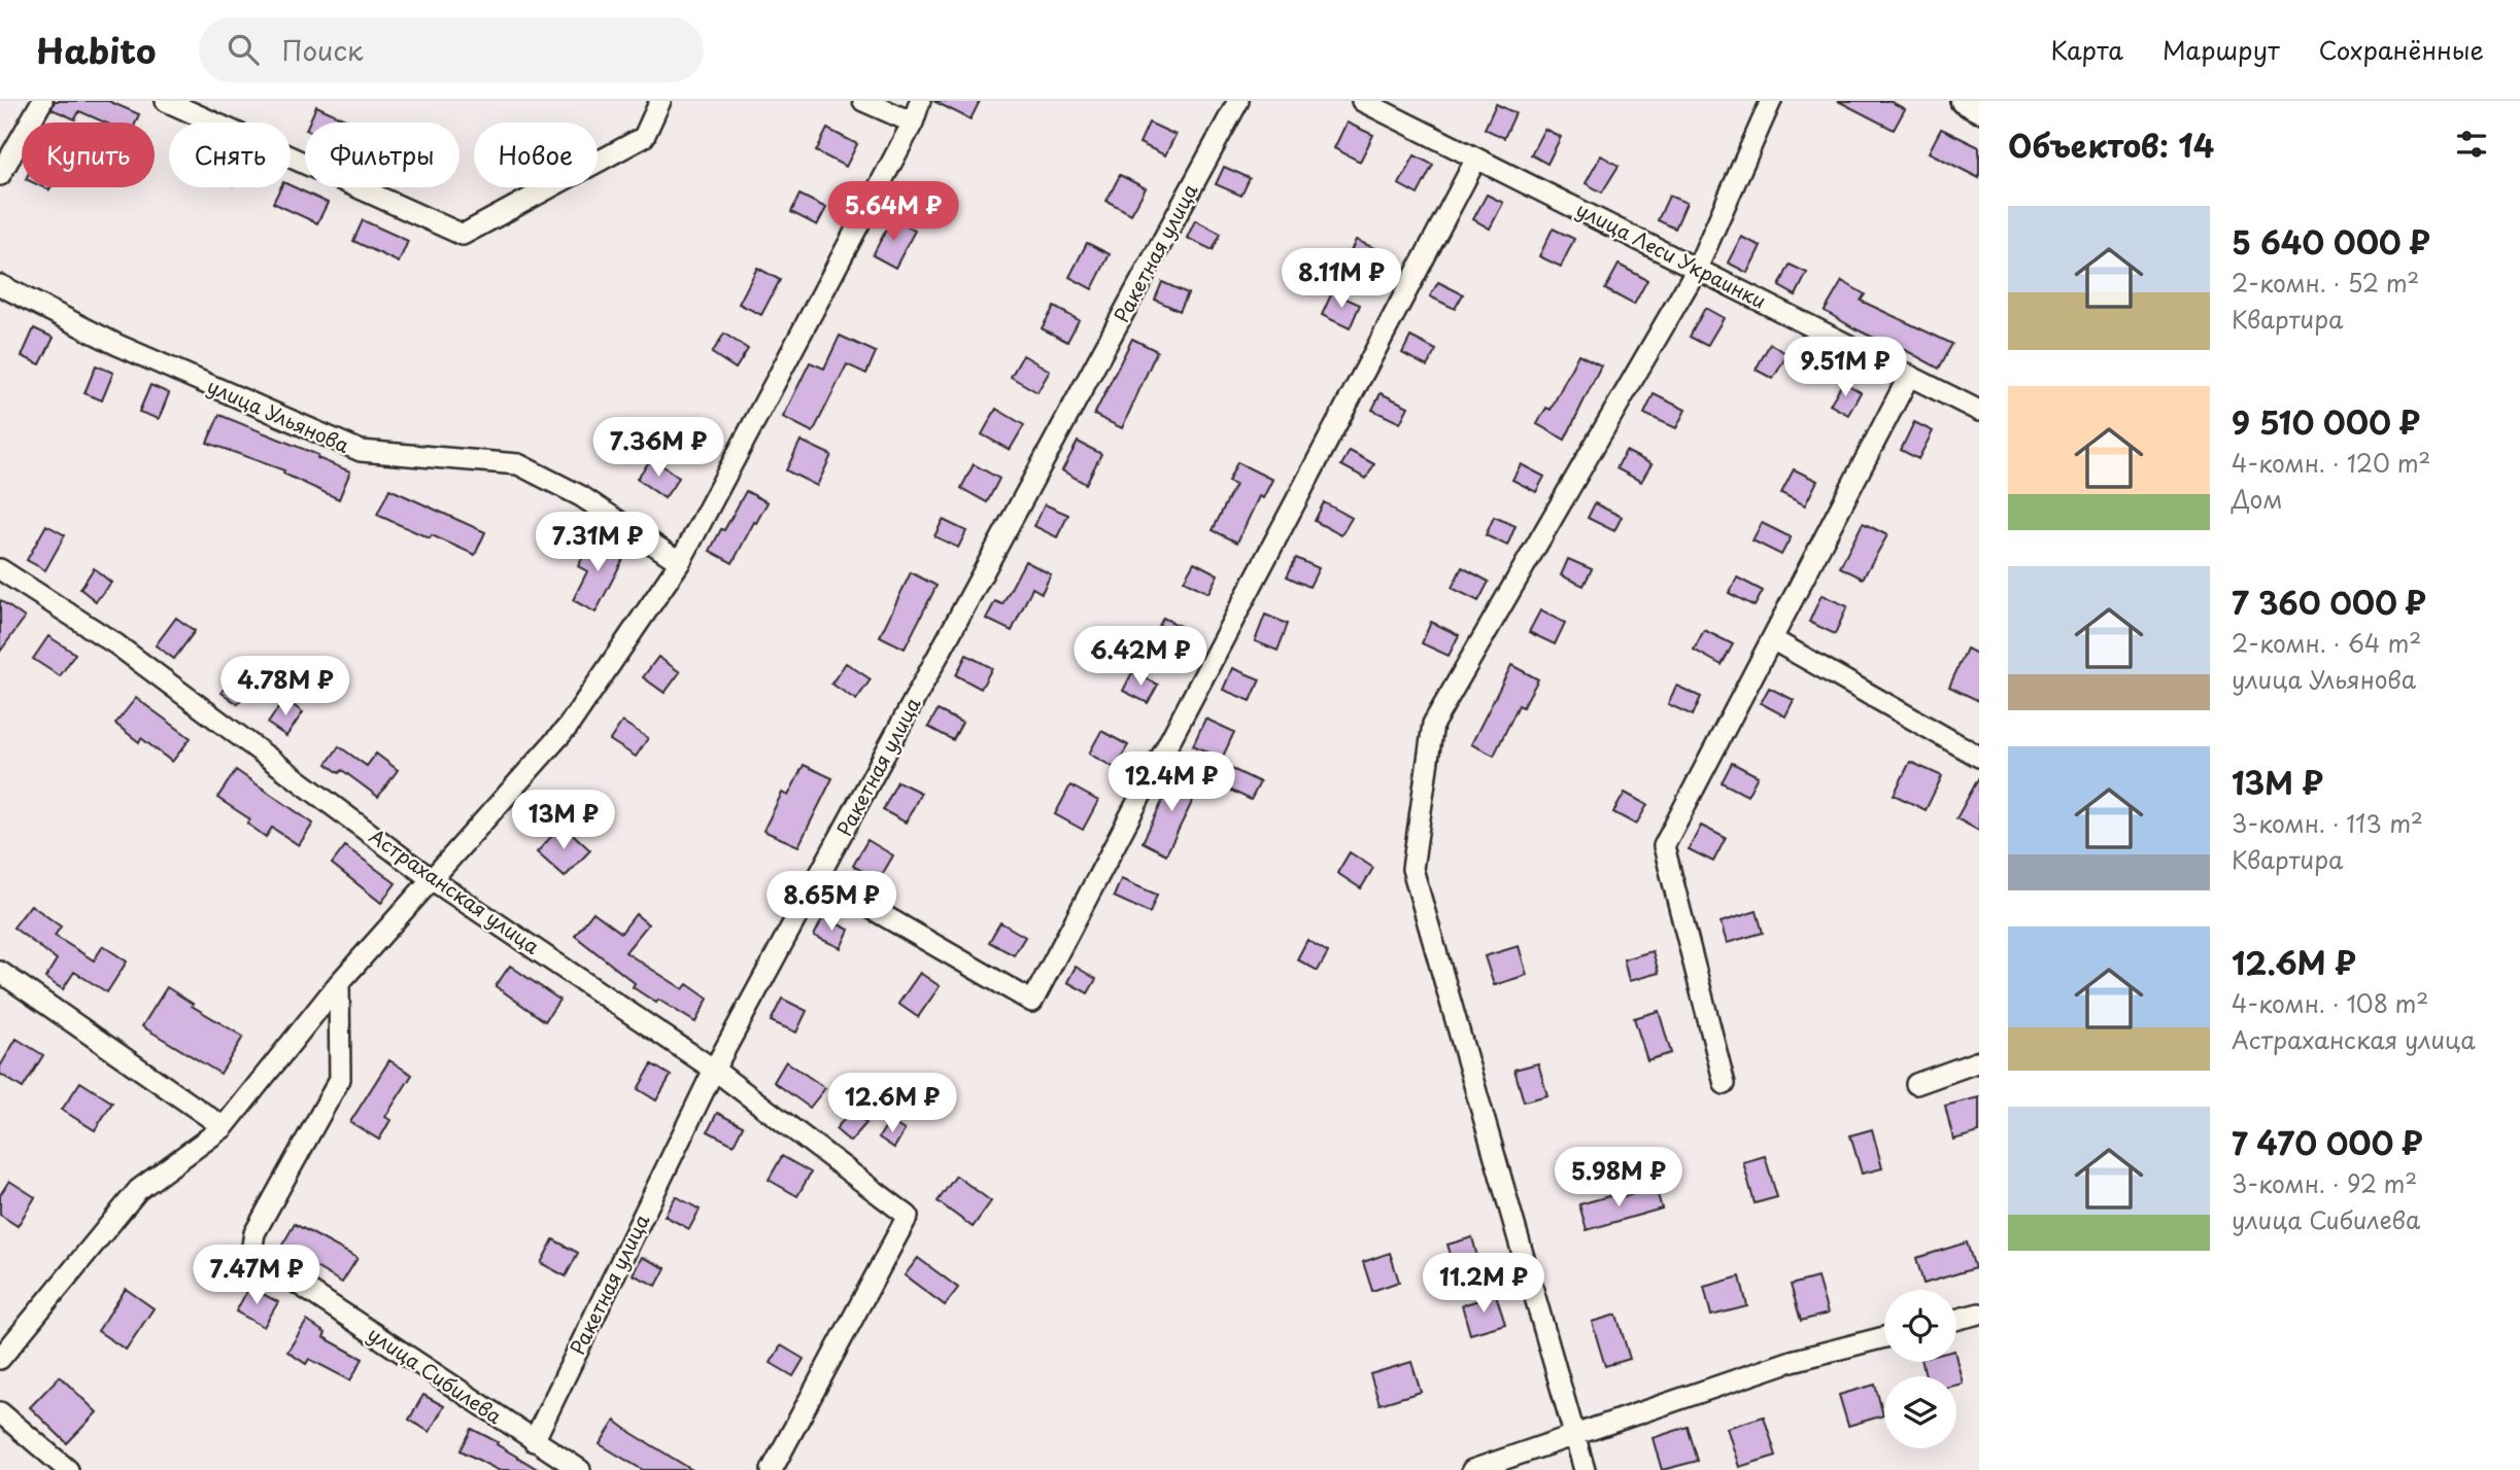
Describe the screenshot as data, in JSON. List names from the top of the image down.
{
  "streets": {
    "street": [
      "Ракетная улица",
      "улица Леси Украинки",
      "улица Ульянова",
      "Астраханская улица",
      "улица Сибилева"
    ]
  },
  "crossings": [
    ["Ракетная улица", "Астраханская улица"],
    ["Ракетная улица", "улица Сибилева"]
  ],
  "page": {
    "header": "Habito",
    "search": "Поиск",
    "nav": ["Карта", "Маршрут", "Сохранённые"],
    "heading": "Объектов: 14",
    "chip": [
      "Купить",
      "Снять",
      "Фильтры",
      "Новое"
    ],
    "price": [
      "5.64M ₽",
      "8.11M ₽",
      "9.51M ₽",
      "7.36M ₽",
      "7.31M ₽",
      "6.42M ₽",
      "4.78M ₽",
      "12.4M ₽",
      "13M ₽",
      "8.65M ₽",
      "12.6M ₽",
      "5.98M ₽",
      "7.47M ₽",
      "11.2M ₽"
    ],
    "list": [
      {
        "name": "5 640 000 ₽",
        "note": "2-комн. · 52 m² · Квартира"
      },
      {
        "name": "9 510 000 ₽",
        "note": "4-комн. · 120 m² · Дом"
      },
      {
        "name": "7 360 000 ₽",
        "note": "2-комн. · 64 m² · улица Ульянова"
      },
      {
        "name": "13M ₽",
        "note": "3-комн. · 113 m² · Квартира"
      },
      {
        "name": "12.6M ₽",
        "note": "4-комн. · 108 m² · Астраханская улица"
      },
      {
        "name": "7 470 000 ₽",
        "note": "3-комн. · 92 m² · улица Сибилева"
      }
    ]
  }
}
